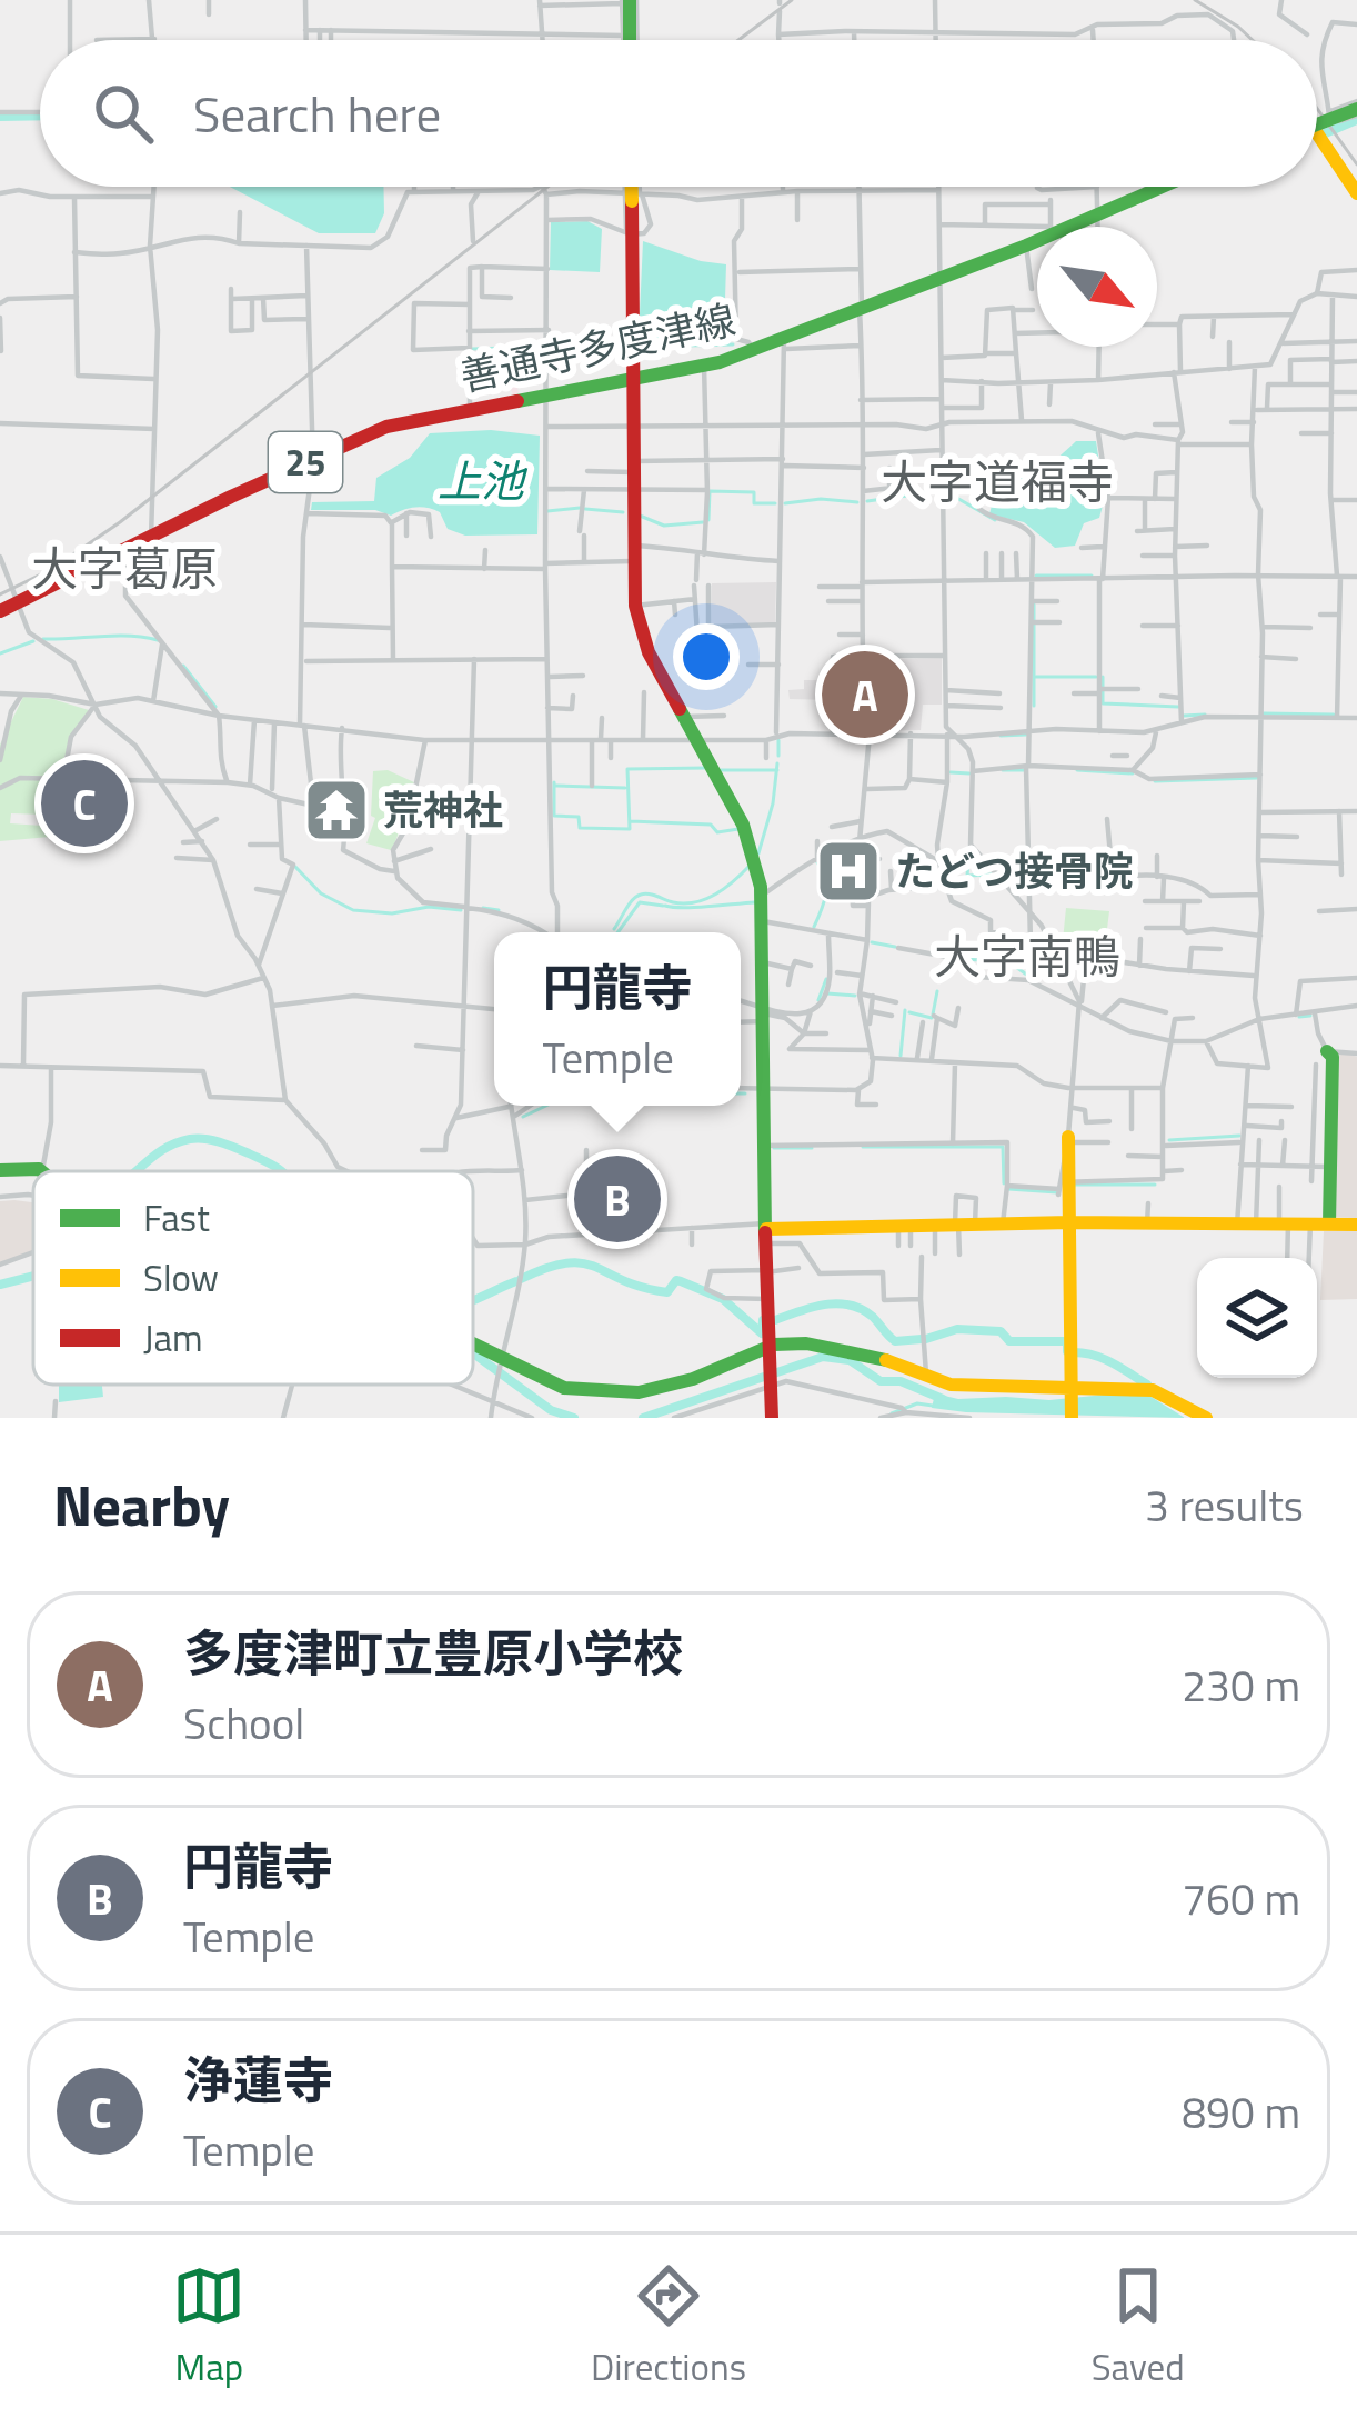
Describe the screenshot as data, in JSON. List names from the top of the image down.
{
  "streets": {
    "main road": ["善通寺多度津線", "25"]
  },
  "districts": ["大字道福寺", "大字葛原", "大字南鴨"],
  "water": ["上池"],
  "places": {
    "temple": ["荒神社"],
    "hospital": ["たどつ接骨院"]
  },
  "legend": ["Fast", "Slow", "Jam"],
  "north": "bottom right",
  "page": {
    "search": "Search here",
    "pins": ["A", "C", "B"],
    "popup": ["円龍寺", "Temple"],
    "heading": ["Nearby", "3 results"],
    "list": [
      {
        "mark": "A",
        "name": "多度津町立豊原小学校",
        "note": "School",
        "value": "230 m"
      },
      {
        "mark": "B",
        "name": "円龍寺",
        "note": "Temple",
        "value": "760 m"
      },
      {
        "mark": "C",
        "name": "浄蓮寺",
        "note": "Temple",
        "value": "890 m"
      }
    ],
    "nav": ["Map", "Directions", "Saved"]
  }
}
